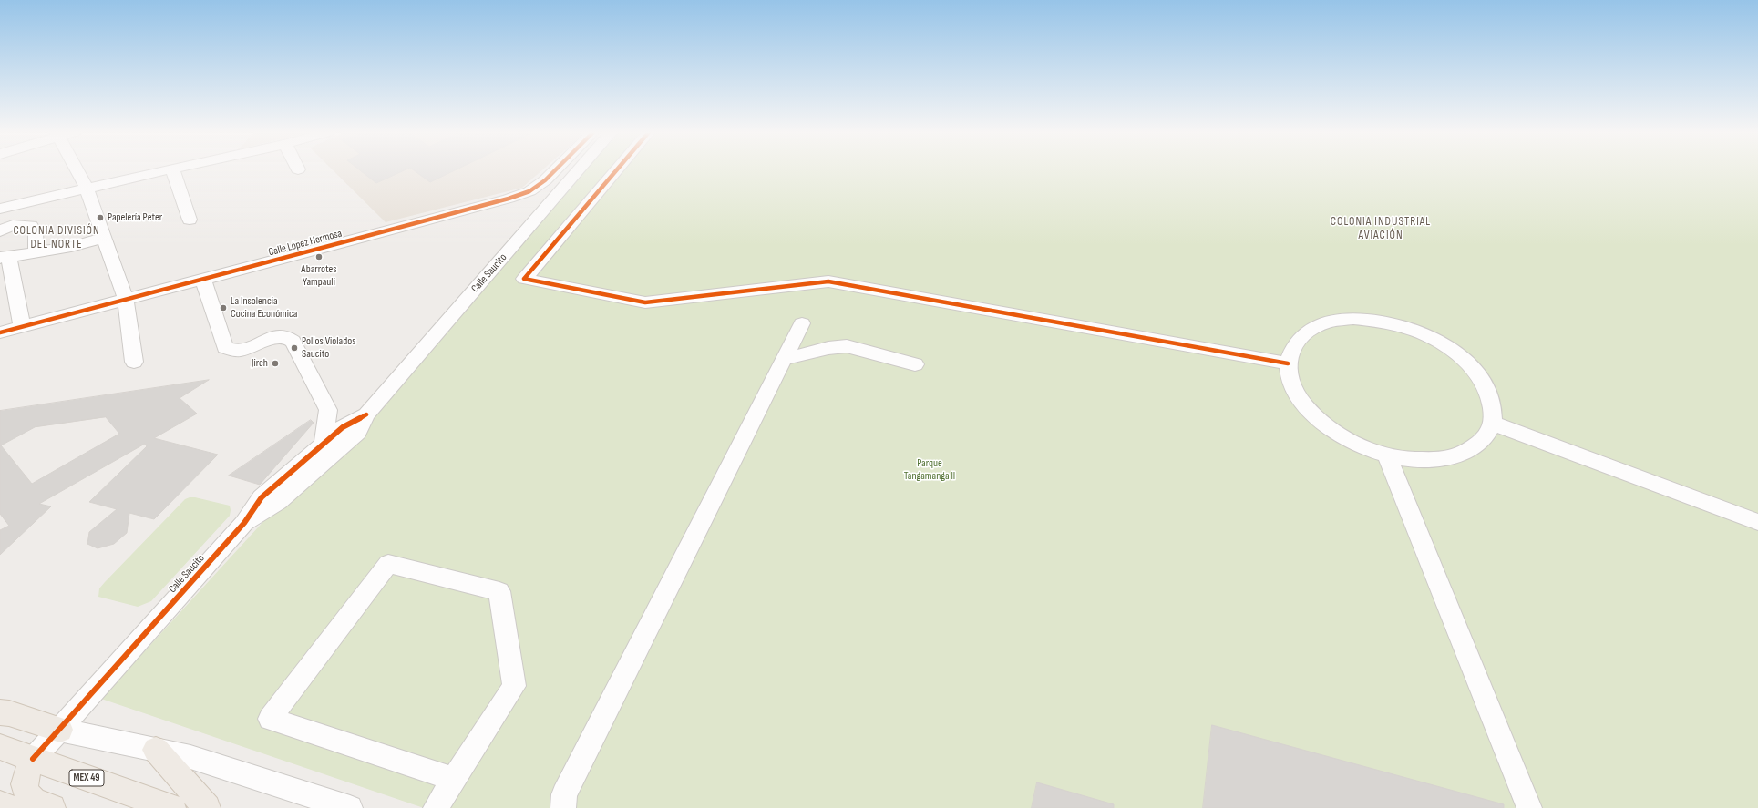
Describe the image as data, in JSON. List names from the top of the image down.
{
  "streets": {
    "main road": ["MEX 49"],
    "street": ["Calle López Hermosa", "Calle Saucito"]
  },
  "crossings": [
    ["Calle López Hermosa", "Calle Saucito"],
    ["Calle Saucito", "MEX 49"]
  ],
  "districts": ["COLONIA INDUSTRIAL AVIACIÓN", "COLONIA DIVISIÓN DEL NORTE"],
  "parks": ["Parque Tangamanga II"],
  "places": [
    "Papelería Peter",
    "Abarrotes Yampauli",
    "La Insolencia Cocina Económica",
    "Pollos Violados Saucito",
    "Jireh"
  ]
}
